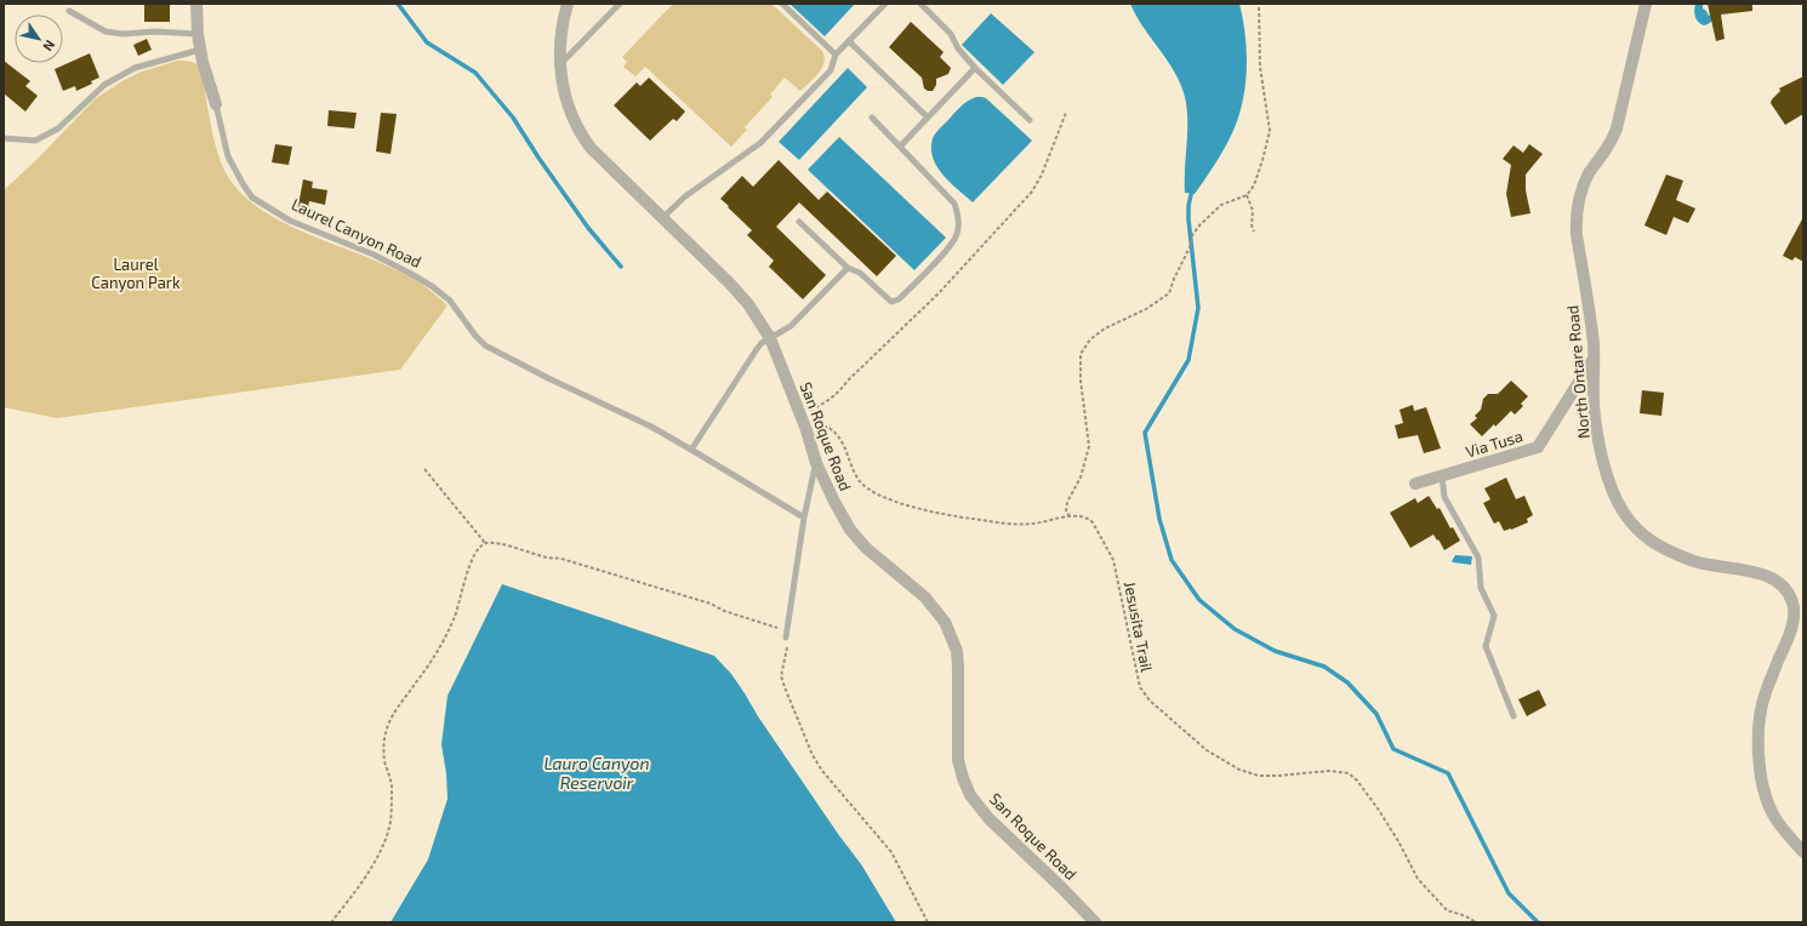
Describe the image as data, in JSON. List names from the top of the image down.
{
  "streets": {
    "street": [
      "Laurel Canyon Road",
      "North Ontare Road",
      "San Roque Road",
      "Via Tusa"
    ],
    "path": ["Jesusita Trail"]
  },
  "crossings": [
    ["North Ontare Road", "Via Tusa"],
    ["San Roque Road", "Jesusita Trail"]
  ],
  "water": ["Lauro Canyon Reservoir"],
  "parks": ["Laurel Canyon Park"],
  "north": "bottom right"
}
